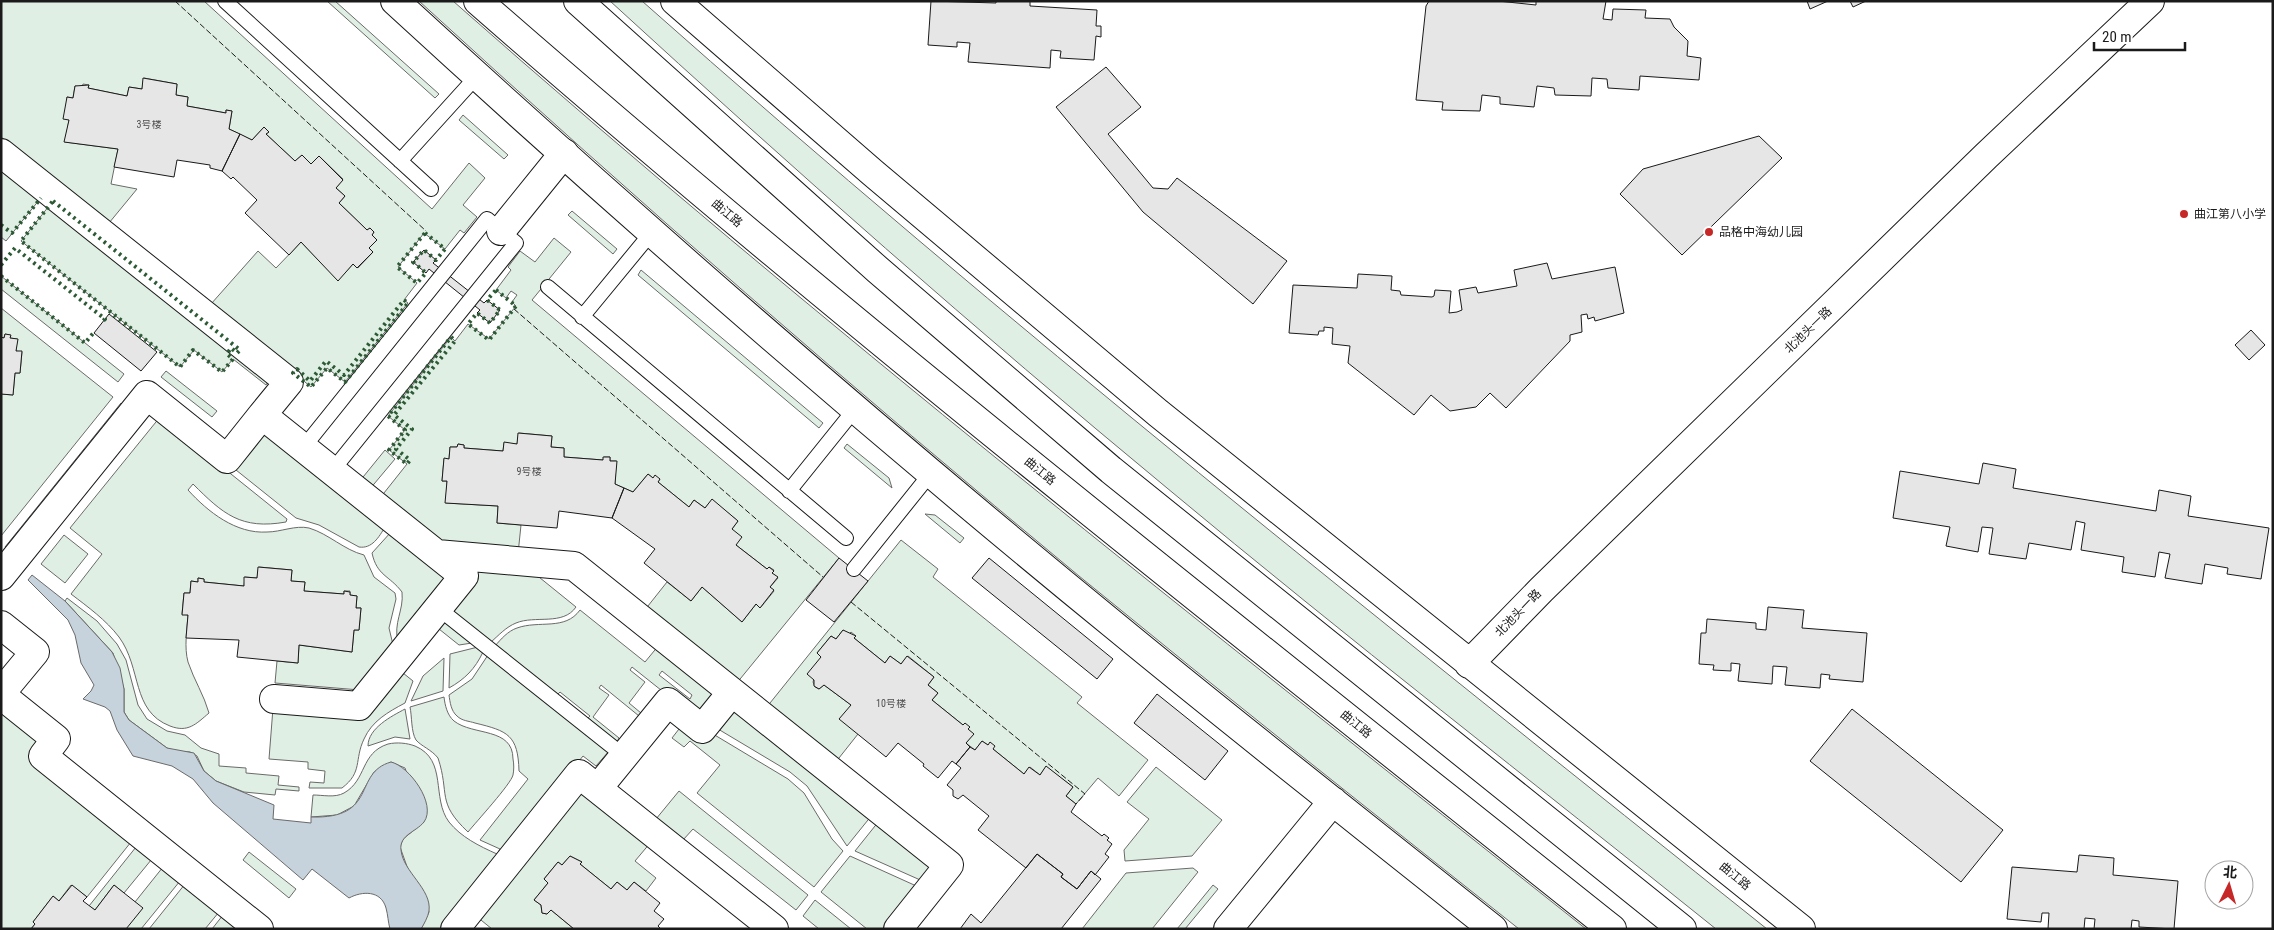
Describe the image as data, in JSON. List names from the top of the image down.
{
  "streets": {
    "main road": ["曲江路", "北池头一路"]
  },
  "crossings": [
    ["曲江路", "北池头一路"]
  ],
  "places": ["曲江第八小学", "品格中海幼儿园"],
  "house_numbers": ["3号楼", "9号楼", "10号楼"],
  "scale_bar": "20 m",
  "north": "top"
}
